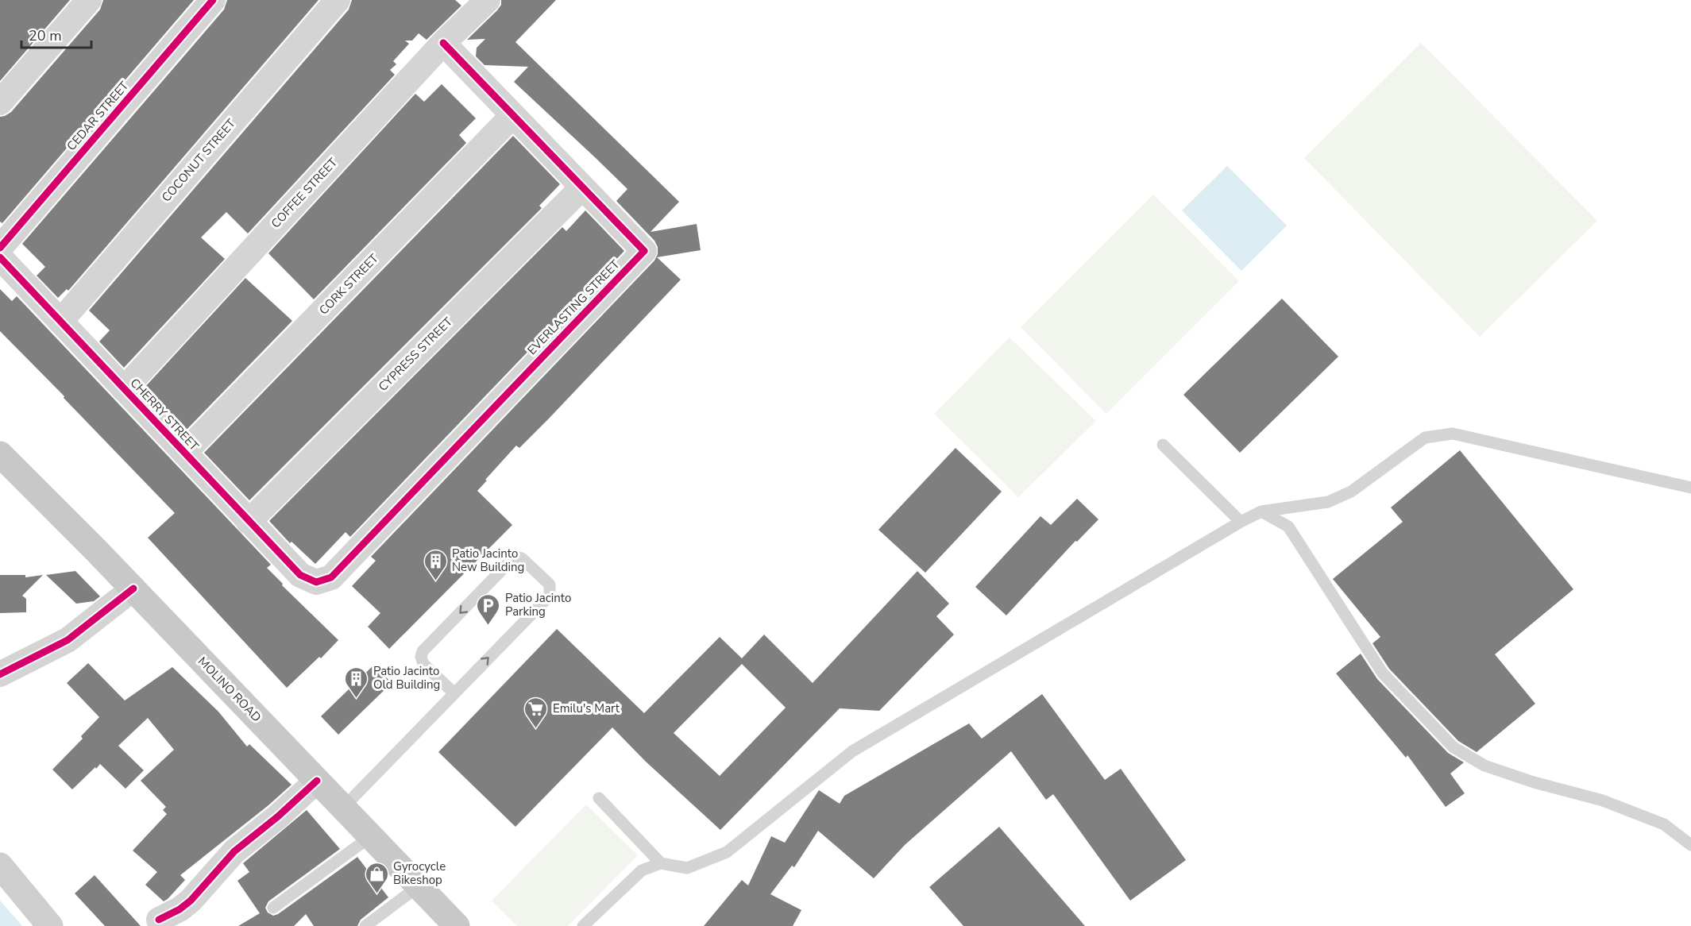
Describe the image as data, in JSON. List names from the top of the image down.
{
  "streets": {
    "main road": ["MOLINO ROAD"],
    "street": [
      "CEDAR STREET",
      "COCONUT STREET",
      "COFFEE STREET",
      "CORK STREET",
      "EVERLASTING STREET",
      "CYPRESS STREET",
      "CHERRY STREET"
    ]
  },
  "crossings": [
    ["COCONUT STREET", "CHERRY STREET"],
    ["COFFEE STREET", "EVERLASTING STREET"],
    ["COFFEE STREET", "CHERRY STREET"],
    ["CORK STREET", "EVERLASTING STREET"],
    ["CORK STREET", "CHERRY STREET"],
    ["EVERLASTING STREET", "CYPRESS STREET"],
    ["EVERLASTING STREET", "CHERRY STREET"],
    ["CYPRESS STREET", "CHERRY STREET"]
  ],
  "places": {
    "building": ["Patio Jacinto New Building", "Patio Jacinto Old Building"],
    "parking": ["Patio Jacinto Parking"],
    "supermarket": ["Emilu's Mart"],
    "shop": ["Gyrocycle Bikeshop"]
  },
  "scale_bar": "20 m"
}
